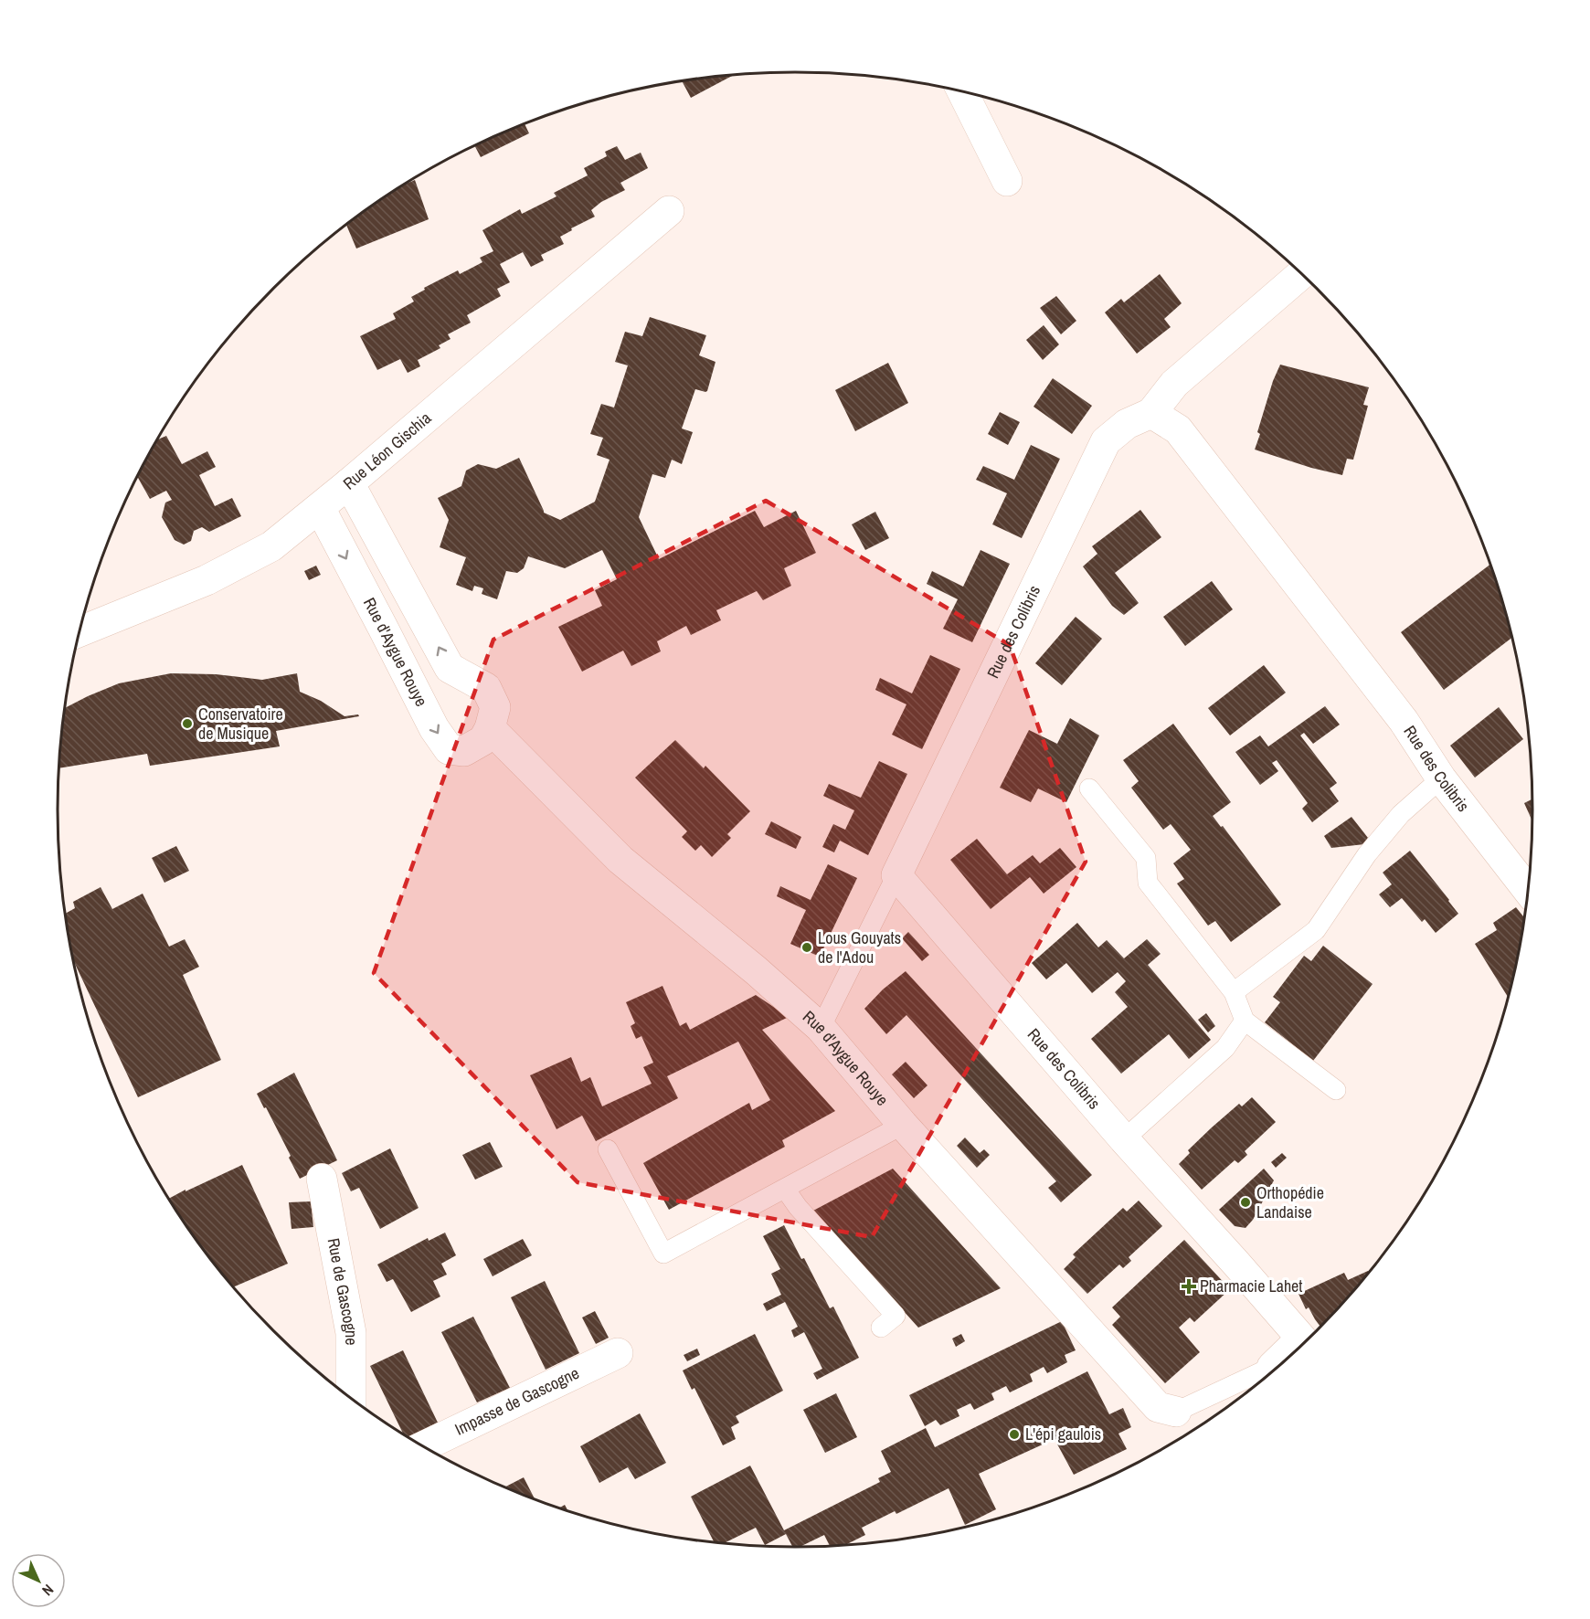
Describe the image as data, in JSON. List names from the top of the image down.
{
  "streets": {
    "street": [
      "Rue Léon Gischia",
      "Rue des Colibris",
      "Rue d'Aygue Rouye",
      "Rue de Gascogne",
      "Impasse de Gascogne"
    ]
  },
  "crossings": [
    ["Rue Léon Gischia", "Rue d'Aygue Rouye"]
  ],
  "places": {
    "other": [
      "Conservatoire de Musique",
      "Lous Gouyats de l'Adou",
      "Orthopédie Landaise",
      "L'épi gaulois"
    ],
    "health": ["Pharmacie Lahet"]
  },
  "north": "bottom right"
}
